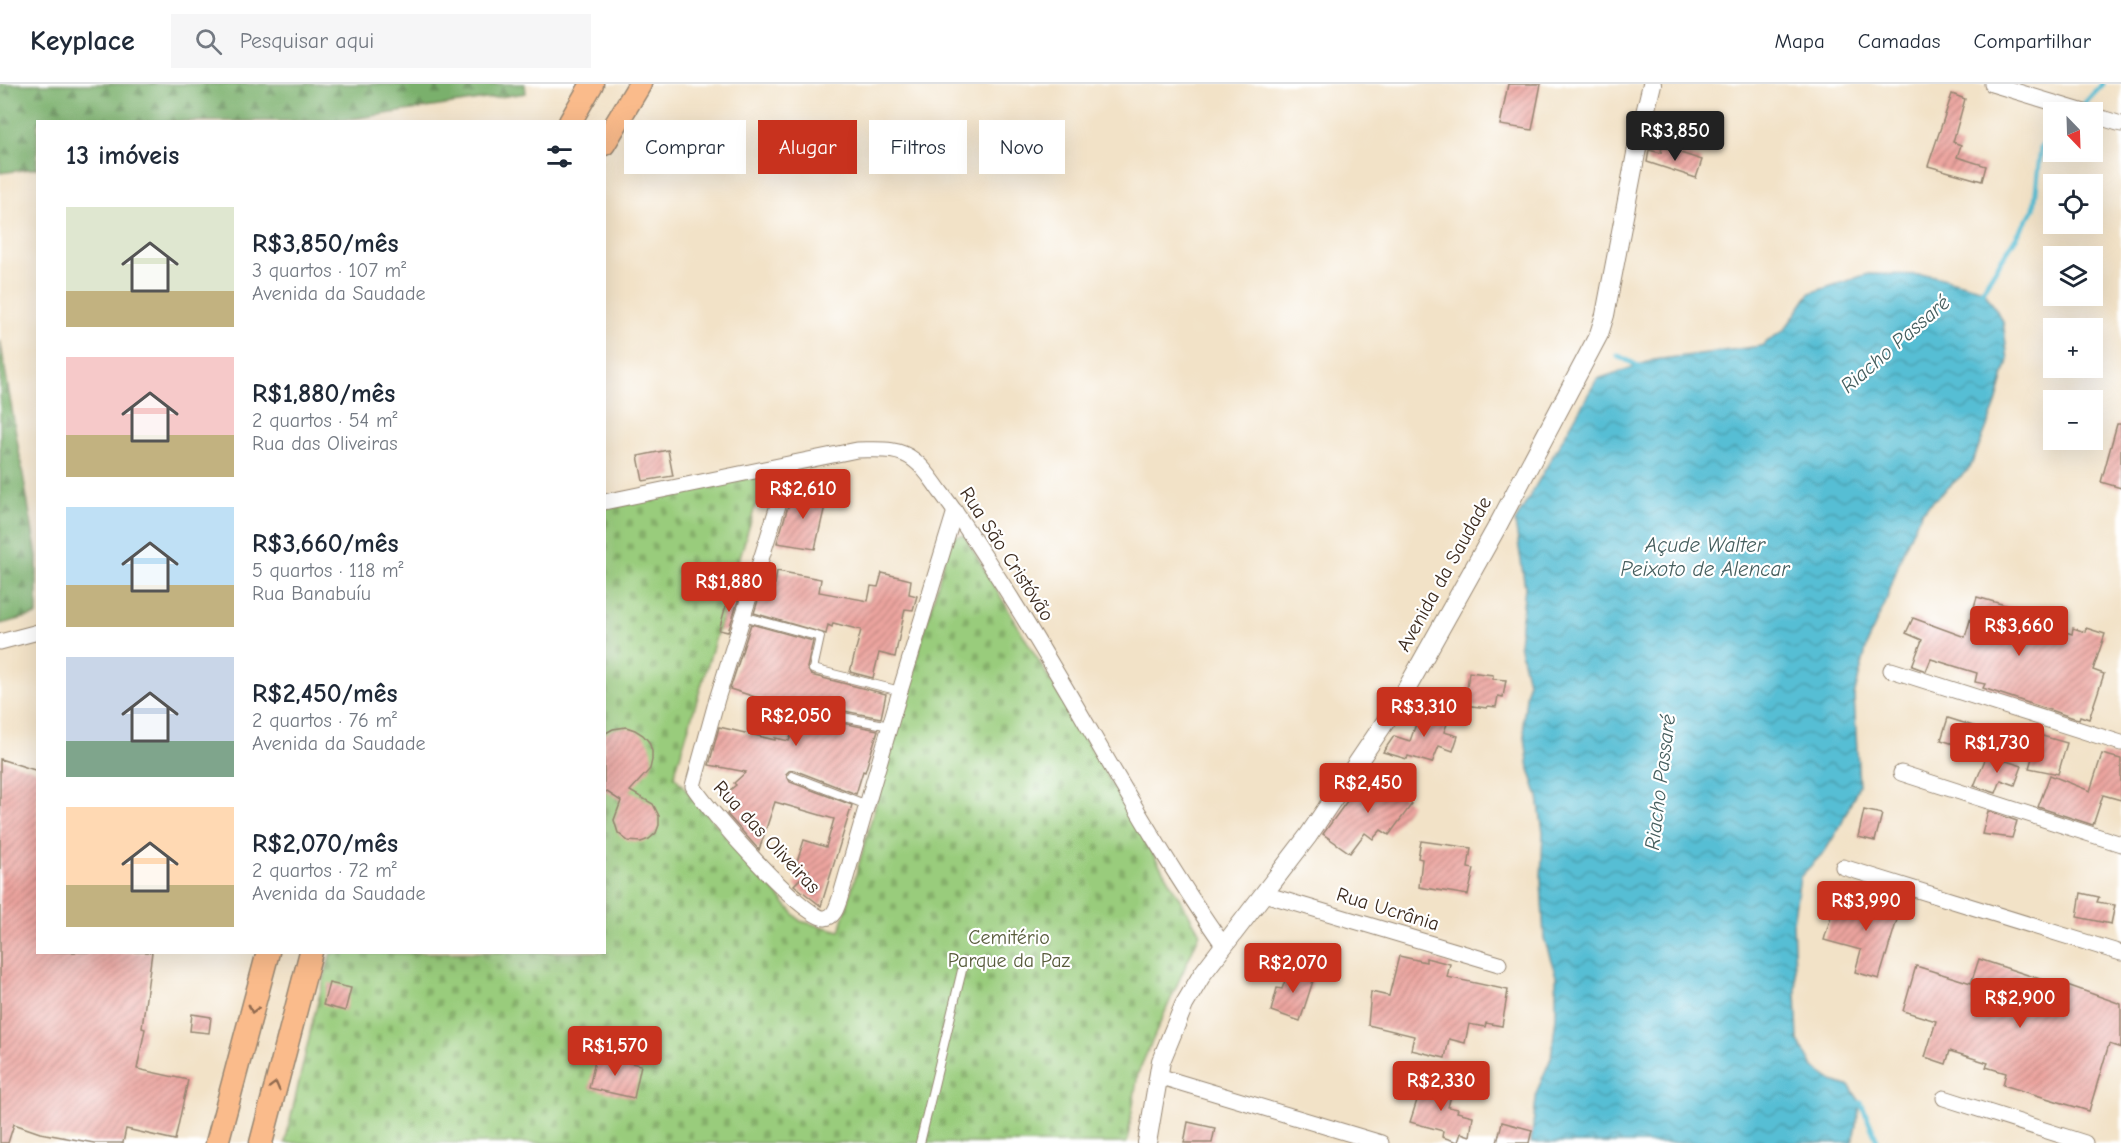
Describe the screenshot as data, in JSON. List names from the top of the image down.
{
  "streets": {
    "street": [
      "Rua São Cristóvão",
      "Avenida da Saudade",
      "Rua das Oliveiras",
      "Rua Ucrânia"
    ]
  },
  "crossings": [
    ["Rua São Cristóvão", "Avenida da Saudade"],
    ["Rua São Cristóvão", "Rua das Oliveiras"],
    ["Avenida da Saudade", "Rua Ucrânia"]
  ],
  "water": ["Riacho Passaré", "Açude Walter Peixoto de Alencar"],
  "parks": ["Cemitério Parque da Paz"],
  "north": "bottom right",
  "page": {
    "header": "Keyplace",
    "search": "Pesquisar aqui",
    "nav": ["Mapa", "Camadas", "Compartilhar"],
    "map_buttons": ["+", "−"],
    "price": [
      "R$3,850",
      "R$2,610",
      "R$1,880",
      "R$3,660",
      "R$3,310",
      "R$2,050",
      "R$1,730",
      "R$2,450",
      "R$3,990",
      "R$2,070",
      "R$2,900",
      "R$1,570",
      "R$2,330"
    ],
    "chip": [
      "Comprar",
      "Alugar",
      "Filtros",
      "Novo"
    ],
    "heading": "13 imóveis",
    "list": [
      {
        "name": "R$3,850/mês",
        "note": "3 quartos · 107 m² · Avenida da Saudade"
      },
      {
        "name": "R$1,880/mês",
        "note": "2 quartos · 54 m² · Rua das Oliveiras"
      },
      {
        "name": "R$3,660/mês",
        "note": "5 quartos · 118 m² · Rua Banabuíu"
      },
      {
        "name": "R$2,450/mês",
        "note": "2 quartos · 76 m² · Avenida da Saudade"
      },
      {
        "name": "R$2,070/mês",
        "note": "2 quartos · 72 m² · Avenida da Saudade"
      }
    ]
  }
}
